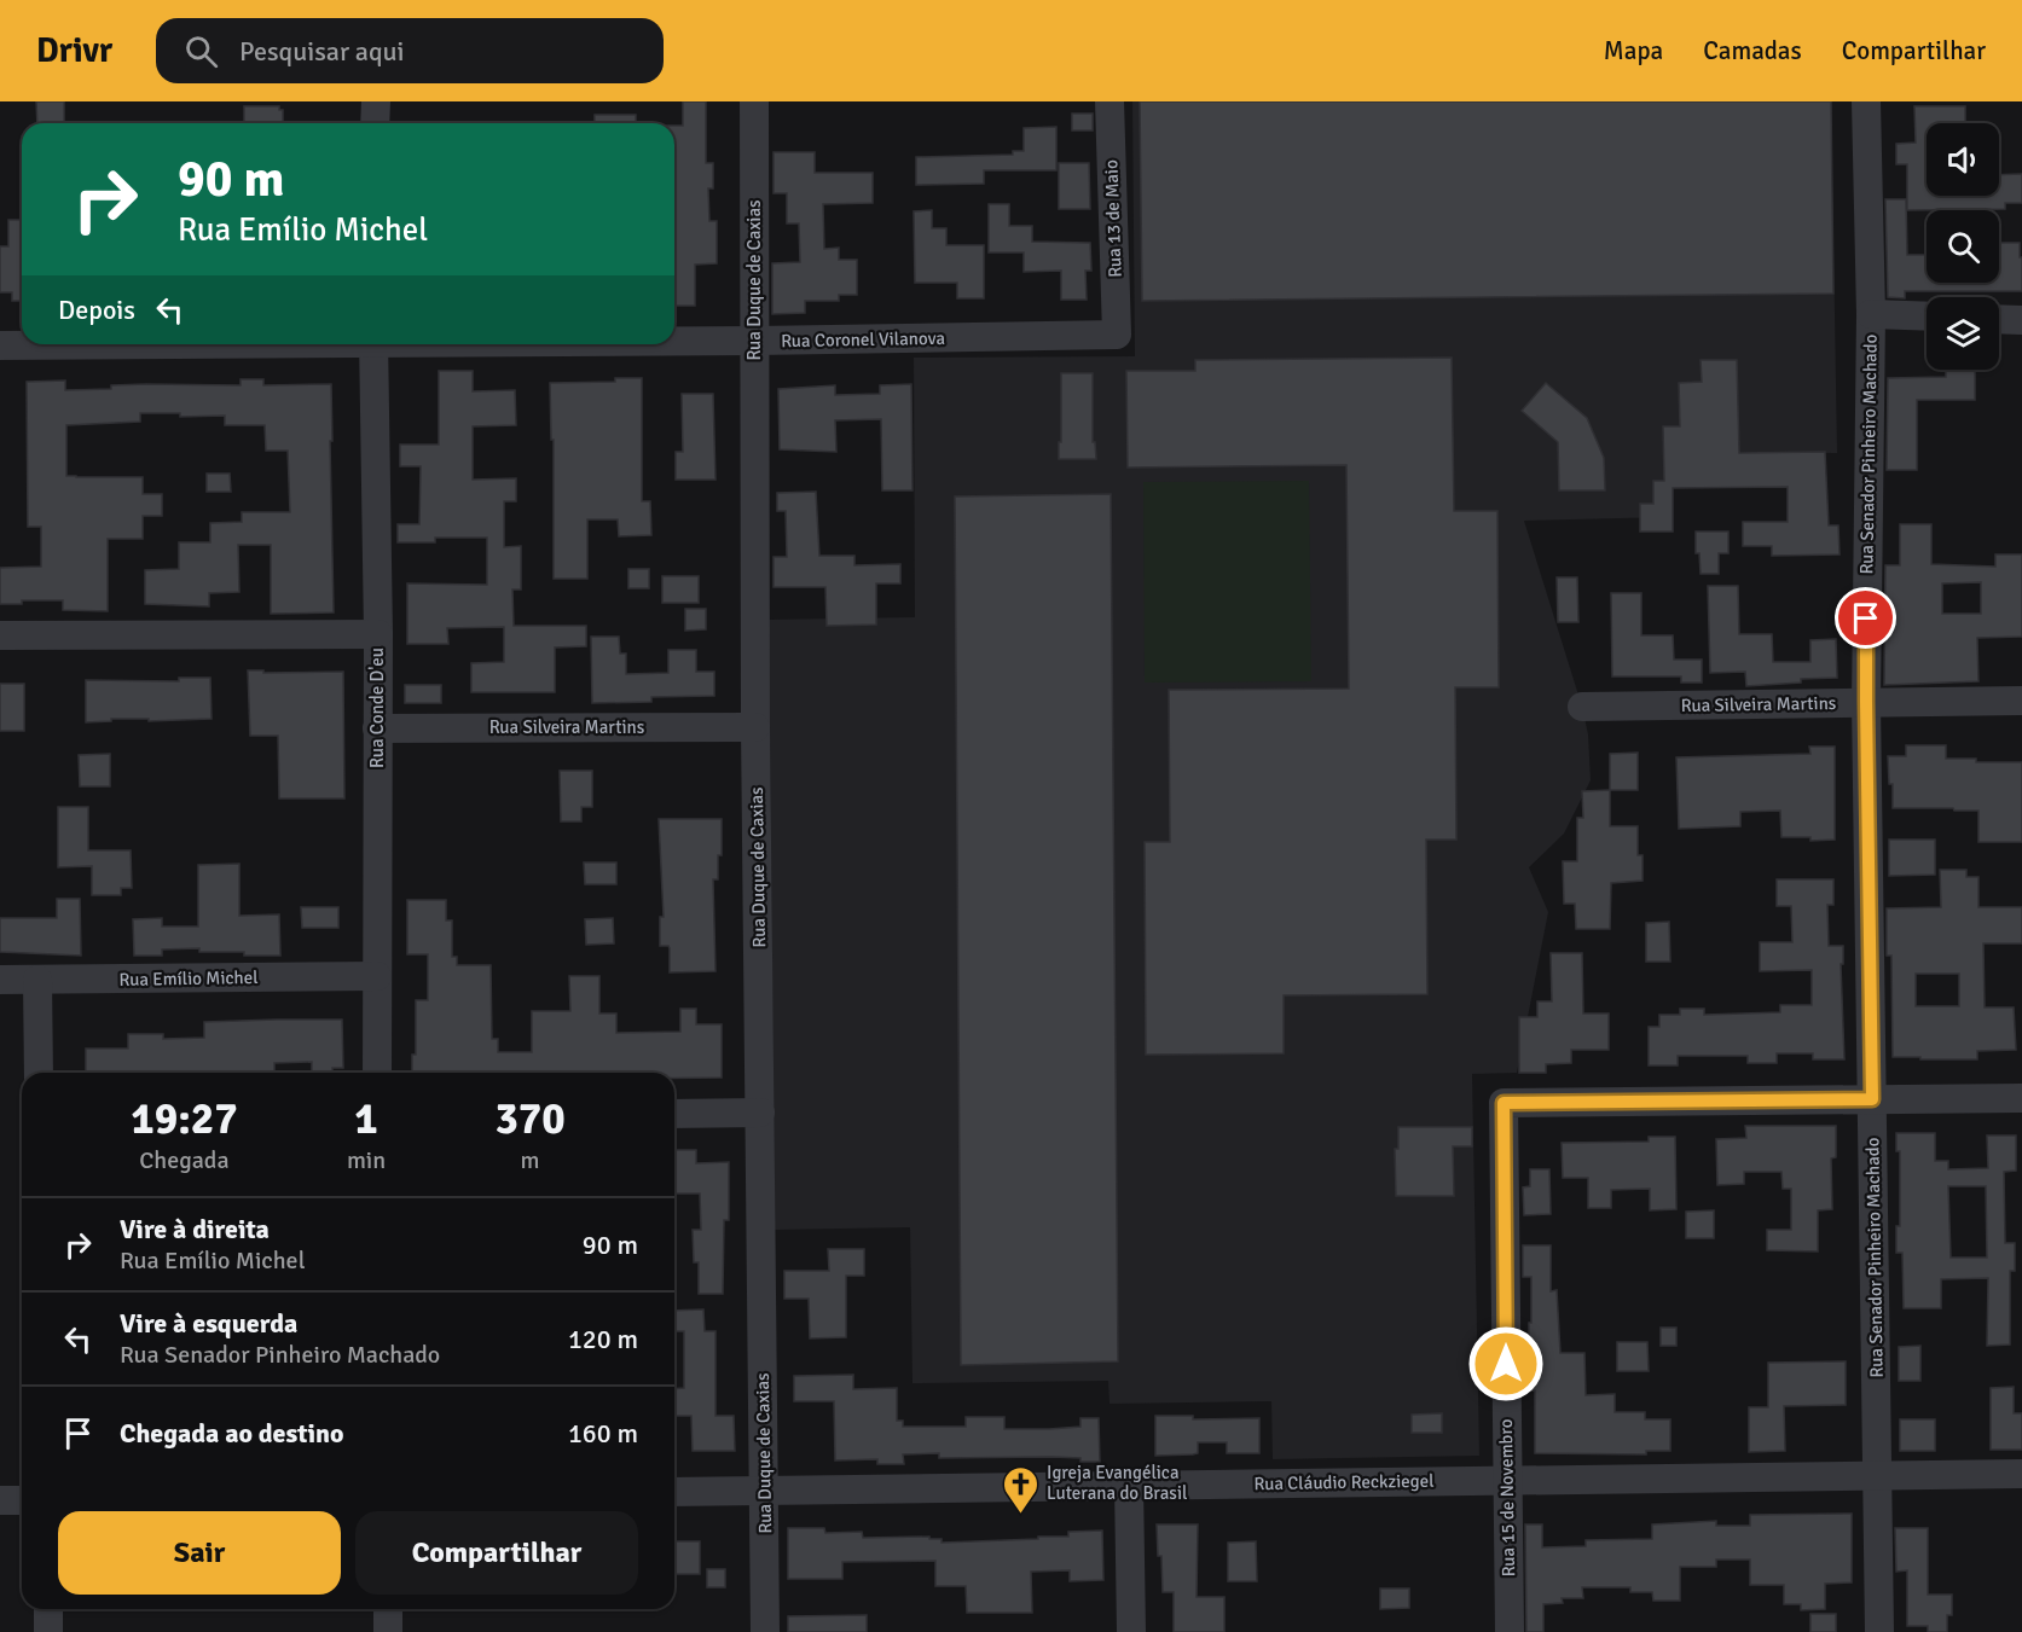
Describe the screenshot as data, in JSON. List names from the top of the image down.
{
  "streets": {
    "street": [
      "Rua 13 de Maio",
      "Rua Duque de Caxias",
      "Rua Coronel Vilanova",
      "Rua Senador Pinheiro Machado",
      "Rua Silveira Martins",
      "Rua Conde D'eu",
      "Rua Emílio Michel",
      "Rua Cláudio Reckziegel",
      "Rua 15 de Novembro"
    ]
  },
  "crossings": [
    ["Rua 13 de Maio", "Rua Coronel Vilanova"],
    ["Rua Duque de Caxias", "Rua Coronel Vilanova"],
    ["Rua Duque de Caxias", "Rua Silveira Martins"],
    ["Rua Duque de Caxias", "Rua Cláudio Reckziegel"],
    ["Rua Senador Pinheiro Machado", "Rua Silveira Martins"],
    ["Rua Senador Pinheiro Machado", "Rua Cláudio Reckziegel"],
    ["Rua Senador Pinheiro Machado", "Rua 15 de Novembro"],
    ["Rua Silveira Martins", "Rua Conde D'eu"],
    ["Rua Conde D'eu", "Rua Emílio Michel"],
    ["Rua Cláudio Reckziegel", "Rua 15 de Novembro"]
  ],
  "places": {
    "church": ["Igreja Evangélica Luterana do Brasil"]
  },
  "page": {
    "header": "Drivr",
    "search": "Pesquisar aqui",
    "nav": ["Mapa", "Camadas", "Compartilhar"],
    "turn": ["90 m", "Rua Emílio Michel"],
    "then": "Depois",
    "eta": [
      "19:27",
      "Chegada",
      "1",
      "min",
      "370",
      "m"
    ],
    "list": [
      {
        "name": "Vire à direita",
        "note": "Rua Emílio Michel",
        "value": "90 m"
      },
      {
        "name": "Vire à esquerda",
        "note": "Rua Senador Pinheiro Machado",
        "value": "120 m"
      },
      {
        "name": "Chegada ao destino",
        "value": "160 m"
      }
    ],
    "buttons": ["Sair", "Compartilhar"]
  }
}
